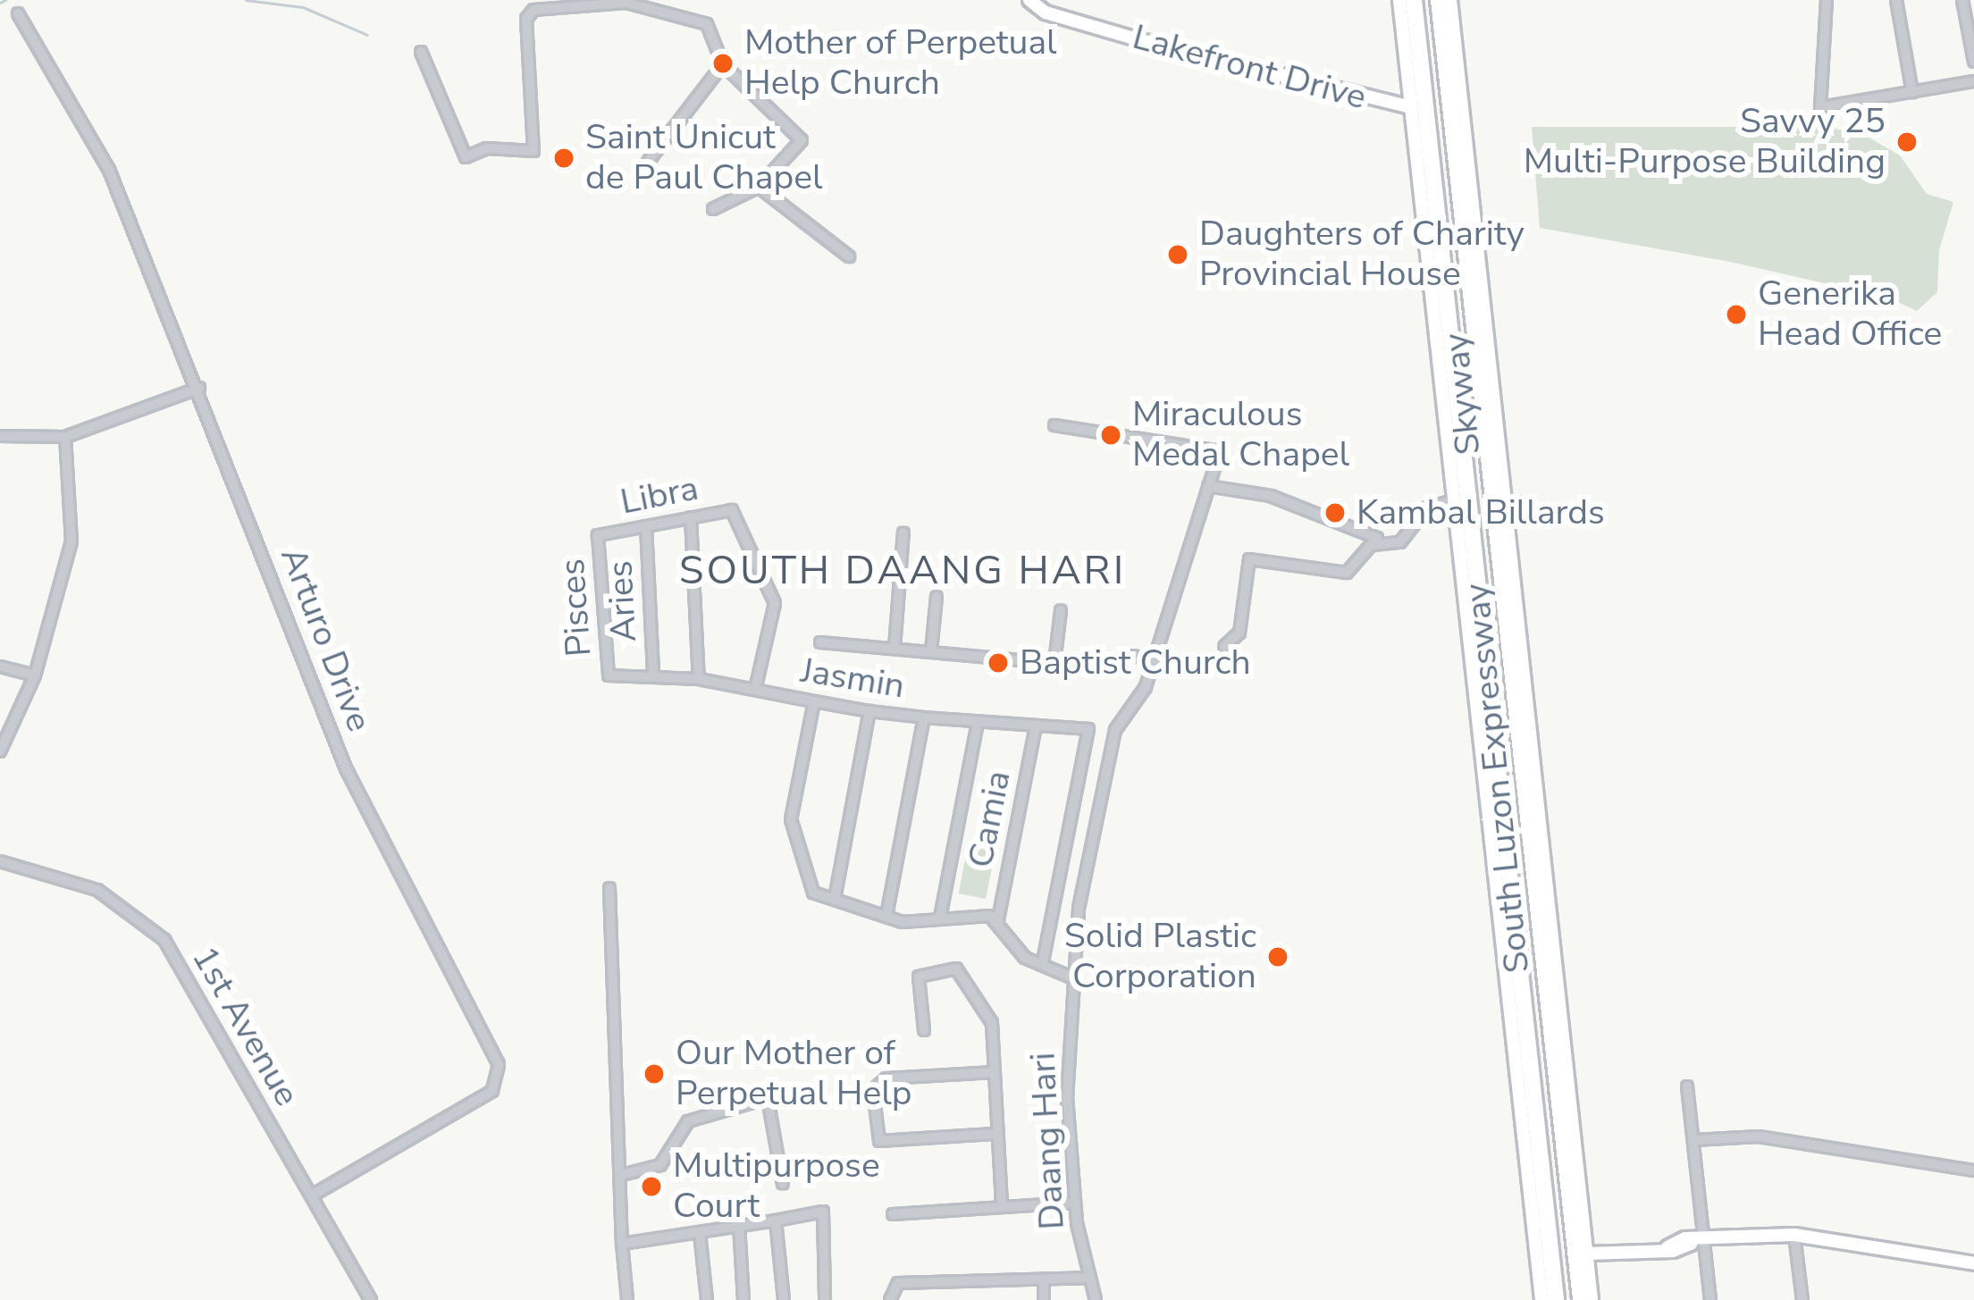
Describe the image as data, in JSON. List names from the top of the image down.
{
  "streets": {
    "highway": ["Skyway", "South Luzon Expressway"],
    "main road": ["Lakefront Drive"],
    "street": [
      "Libra",
      "Aries",
      "Pisces",
      "Arturo Drive",
      "Jasmin",
      "Camia",
      "1st Avenue",
      "Daang Hari"
    ]
  },
  "crossings": [
    ["Libra", "Aries"],
    ["Libra", "Pisces"],
    ["Libra", "Jasmin"],
    ["Aries", "Jasmin"],
    ["Pisces", "Jasmin"],
    ["Arturo Drive", "1st Avenue"],
    ["Jasmin", "Camia"]
  ],
  "districts": ["SOUTH DAANG HARI"],
  "places": [
    "Mother of Perpetual Help Church",
    "Savvy 25 Multi-Purpose Building",
    "Saint Unicut de Paul Chapel",
    "Daughters of Charity Provincial House",
    "Generika Head Office",
    "Miraculous Medal Chapel",
    "Kambal Billards",
    "Baptist Church",
    "Solid Plastic Corporation",
    "Our Mother of Perpetual Help",
    "Multipurpose Court"
  ]
}
